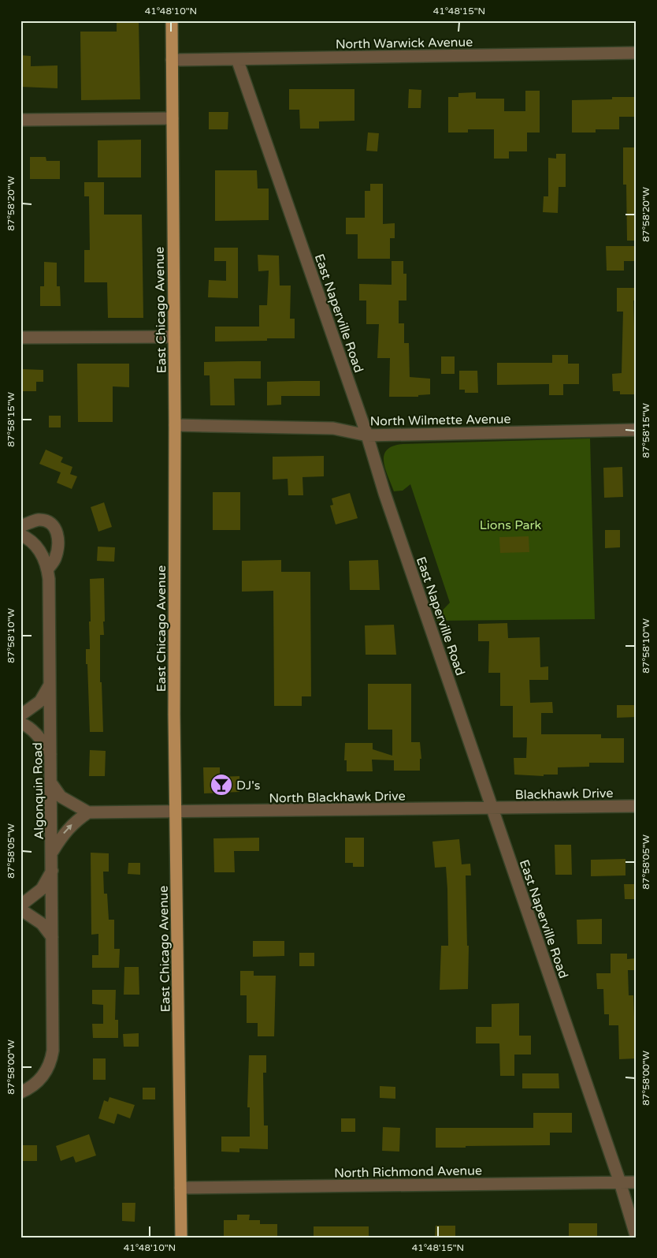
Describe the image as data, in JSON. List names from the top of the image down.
{
  "streets": {
    "main road": ["East Chicago Avenue"],
    "street": [
      "North Warwick Avenue",
      "East Naperville Road",
      "North Wilmette Avenue",
      "Algonquin Road",
      "Blackhawk Drive",
      "North Blackhawk Drive",
      "North Richmond Avenue"
    ]
  },
  "crossings": [
    ["North Warwick Avenue", "East Chicago Avenue"],
    ["North Warwick Avenue", "East Naperville Road"],
    ["East Chicago Avenue", "North Wilmette Avenue"],
    ["East Chicago Avenue", "North Blackhawk Drive"],
    ["East Chicago Avenue", "North Richmond Avenue"],
    ["East Naperville Road", "North Wilmette Avenue"],
    ["East Naperville Road", "Blackhawk Drive"],
    ["East Naperville Road", "North Blackhawk Drive"],
    ["East Naperville Road", "North Richmond Avenue"],
    ["Algonquin Road", "North Blackhawk Drive"],
    ["Blackhawk Drive", "North Blackhawk Drive"]
  ],
  "parks": ["Lions Park"],
  "places": {
    "bar": ["DJ's"]
  },
  "coordinates": [
    "41°48'10\"N",
    "41°48'15\"N",
    "87°58'20\"W",
    "87°58'15\"W",
    "87°58'10\"W",
    "87°58'05\"W",
    "87°58'00\"W"
  ]
}
